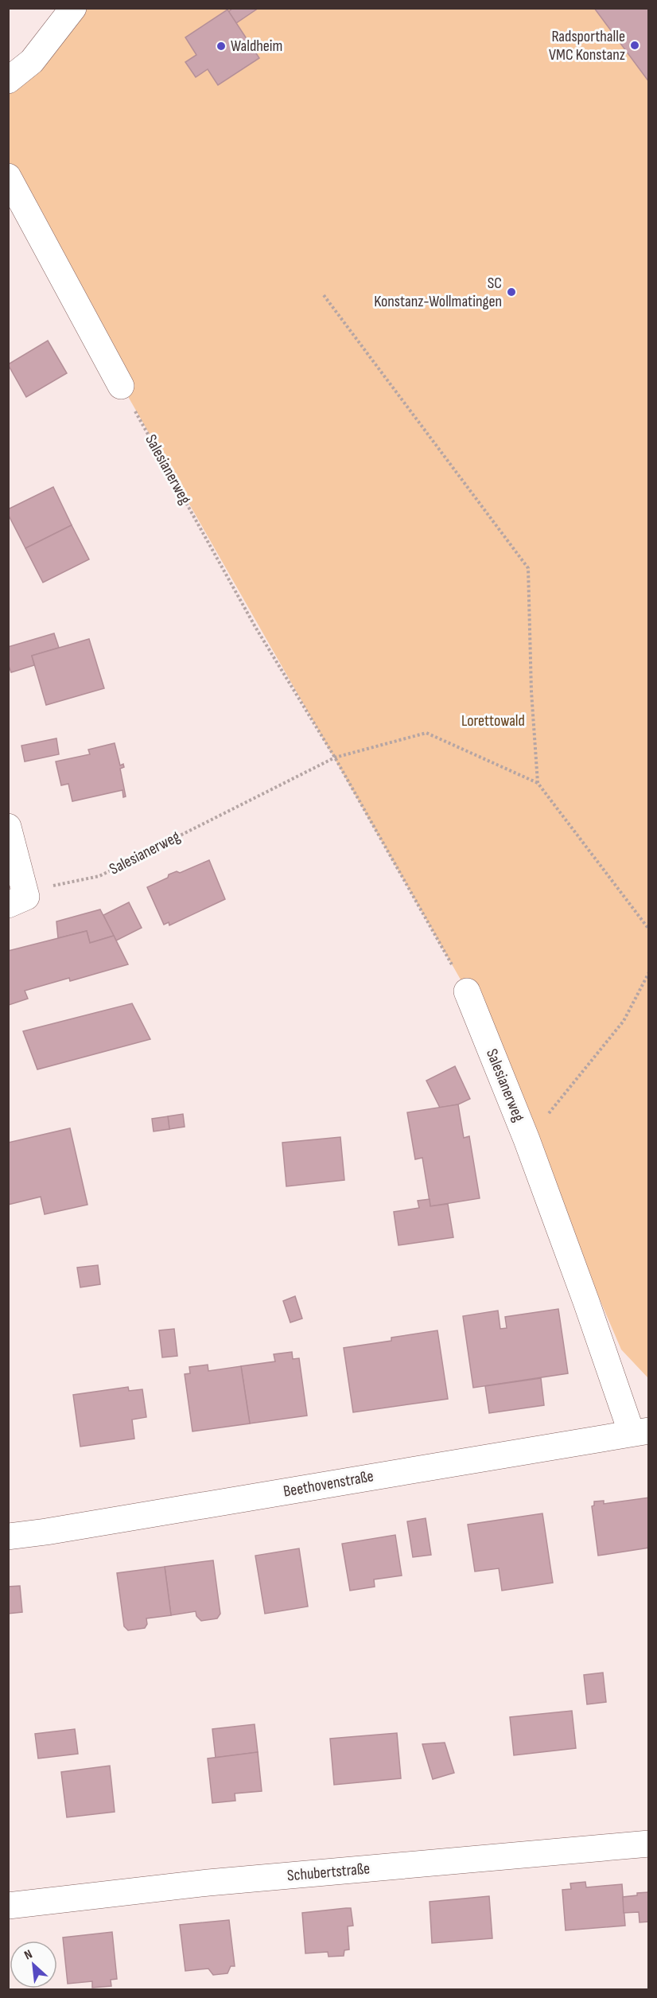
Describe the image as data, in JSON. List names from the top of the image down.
{
  "streets": {
    "street": ["Salesianerweg", "Beethovenstraße", "Schubertstraße"]
  },
  "crossings": [
    ["Salesianerweg", "Beethovenstraße"]
  ],
  "parks": ["Lorettowald"],
  "places": ["Radsporthalle VMC Konstanz", "Waldheim", "SC Konstanz-Wollmatingen"],
  "north": "top left"
}
